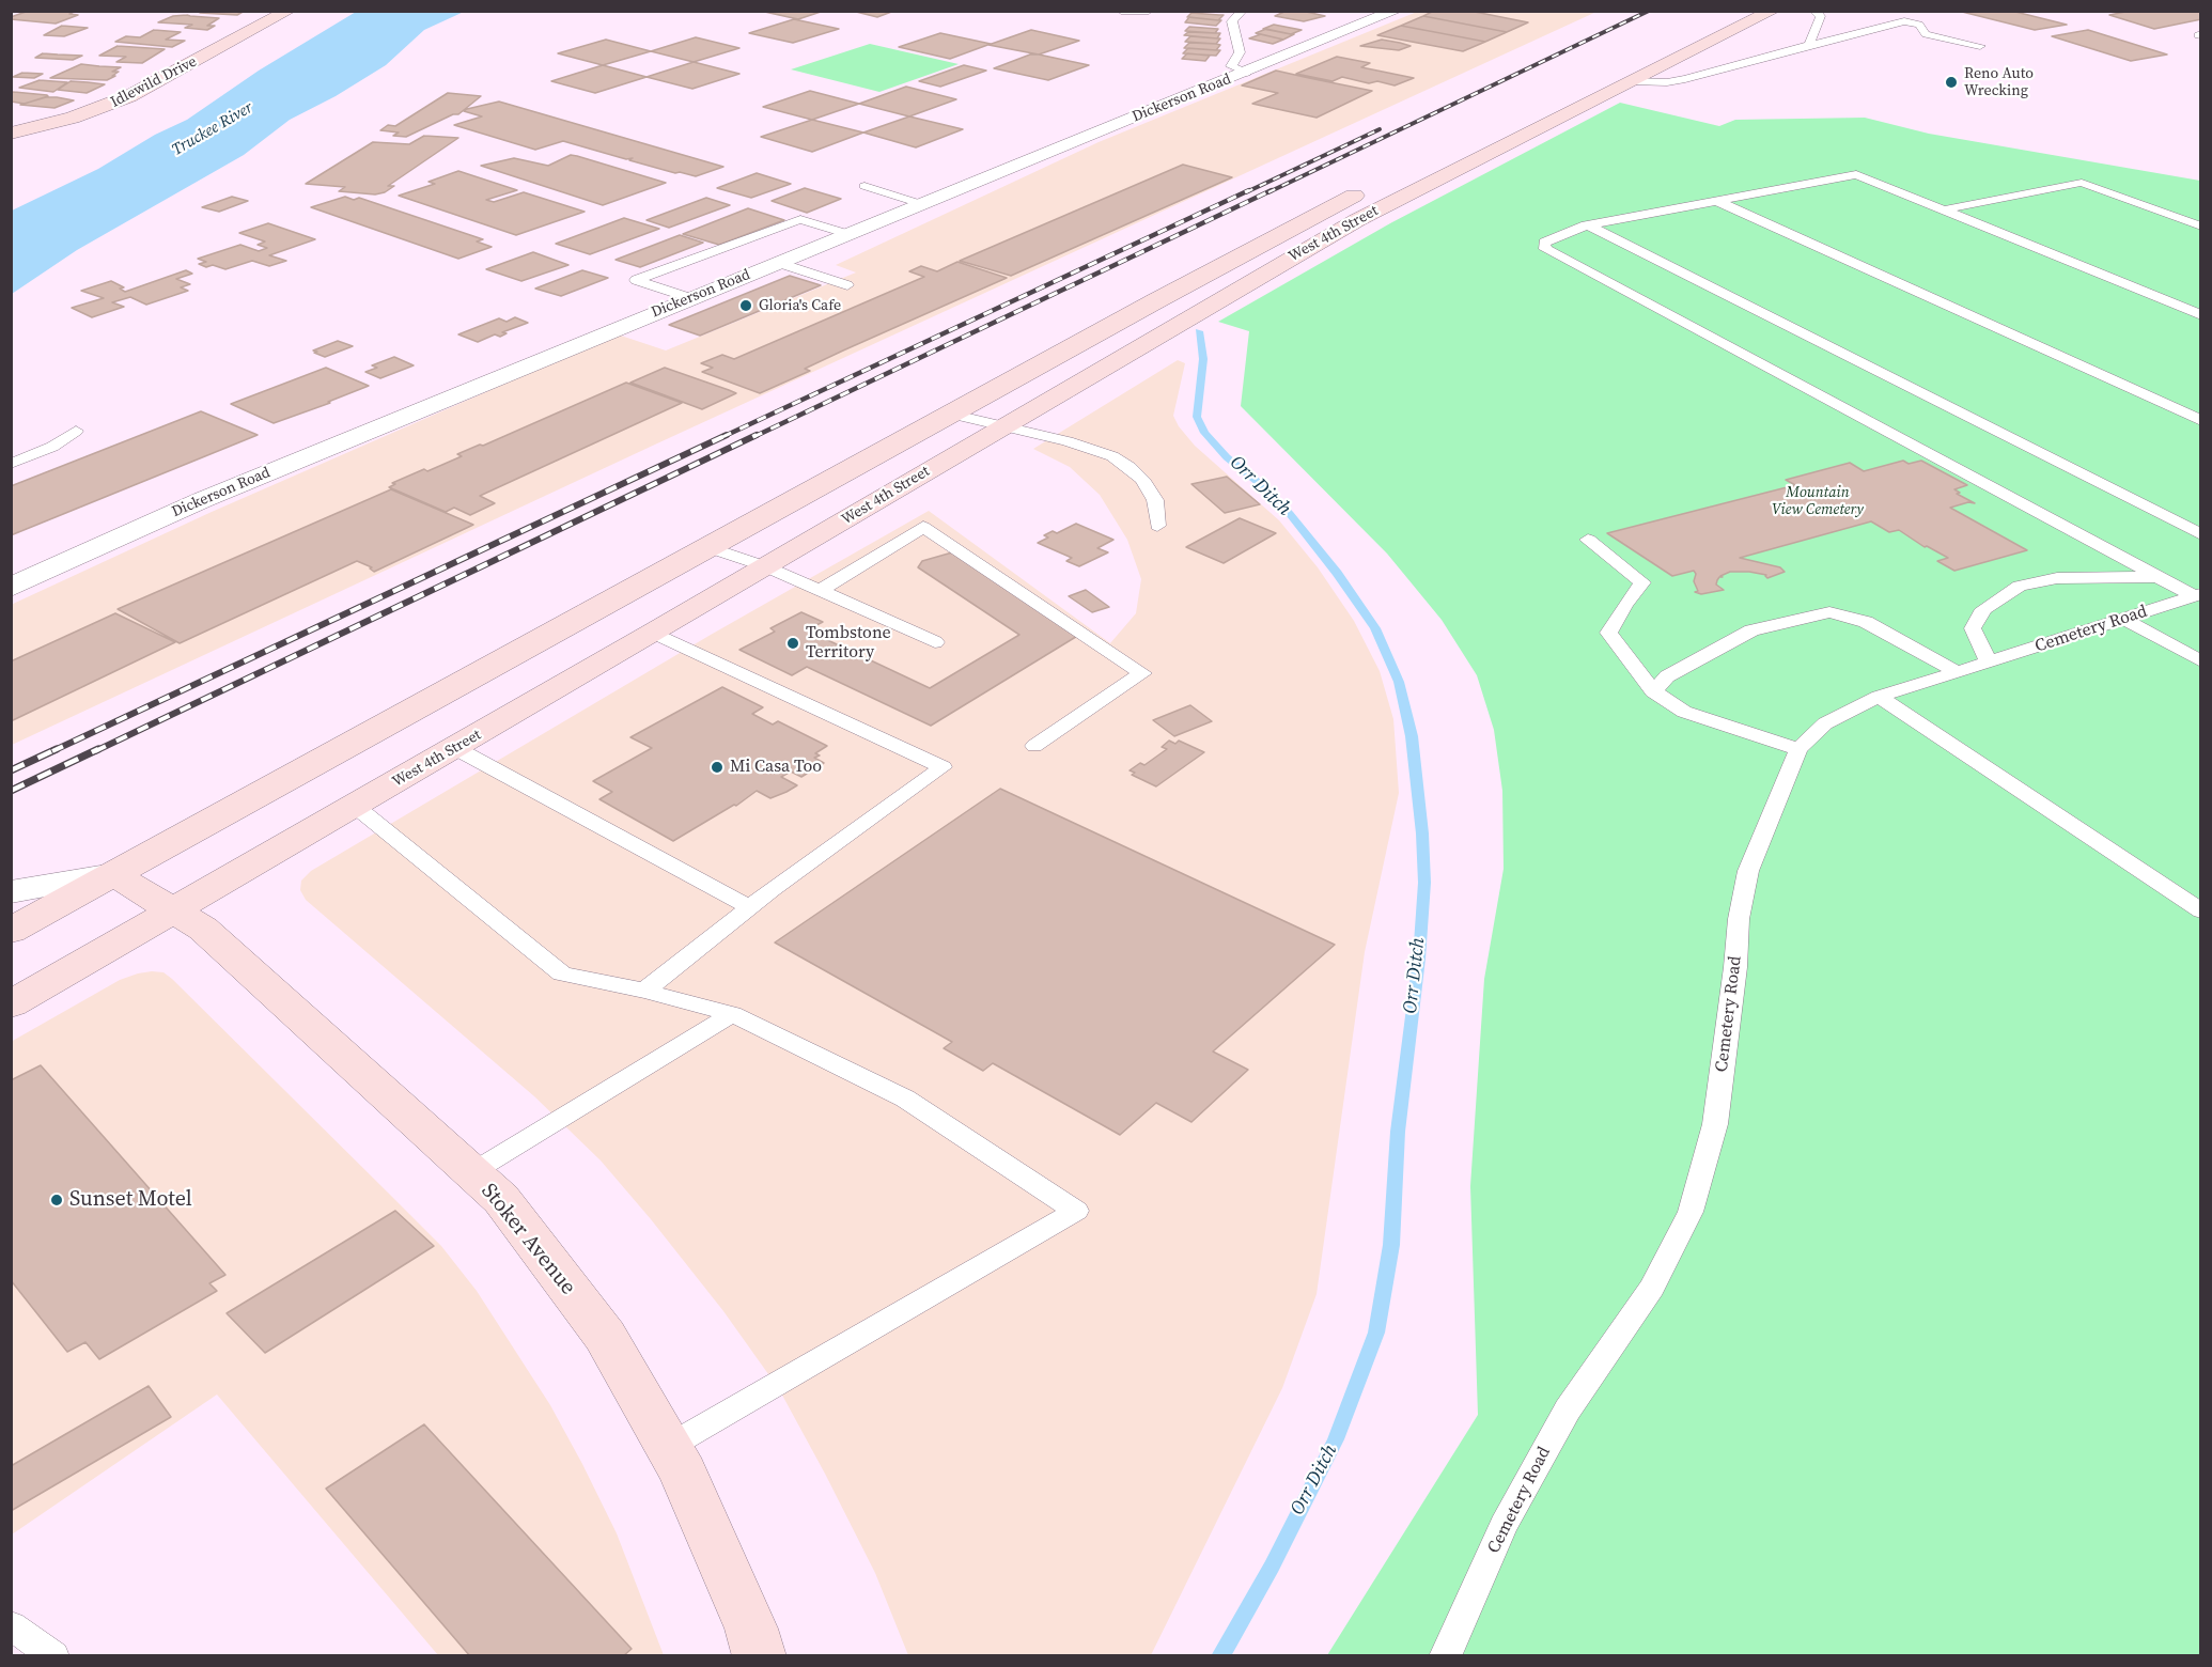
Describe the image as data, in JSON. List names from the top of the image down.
{
  "streets": {
    "main road": ["Idlewild Drive", "West 4th Street", "Stoker Avenue"],
    "street": ["Dickerson Road"],
    "lane": ["Cemetery Road"]
  },
  "crossings": [
    ["West 4th Street", "Stoker Avenue"]
  ],
  "water": ["Truckee River", "Orr Ditch"],
  "parks": ["Mountain View Cemetery"],
  "places": [
    "Reno Auto Wrecking",
    "Gloria's Cafe",
    "Tombstone Territory",
    "Mi Casa Too",
    "Sunset Motel"
  ]
}
